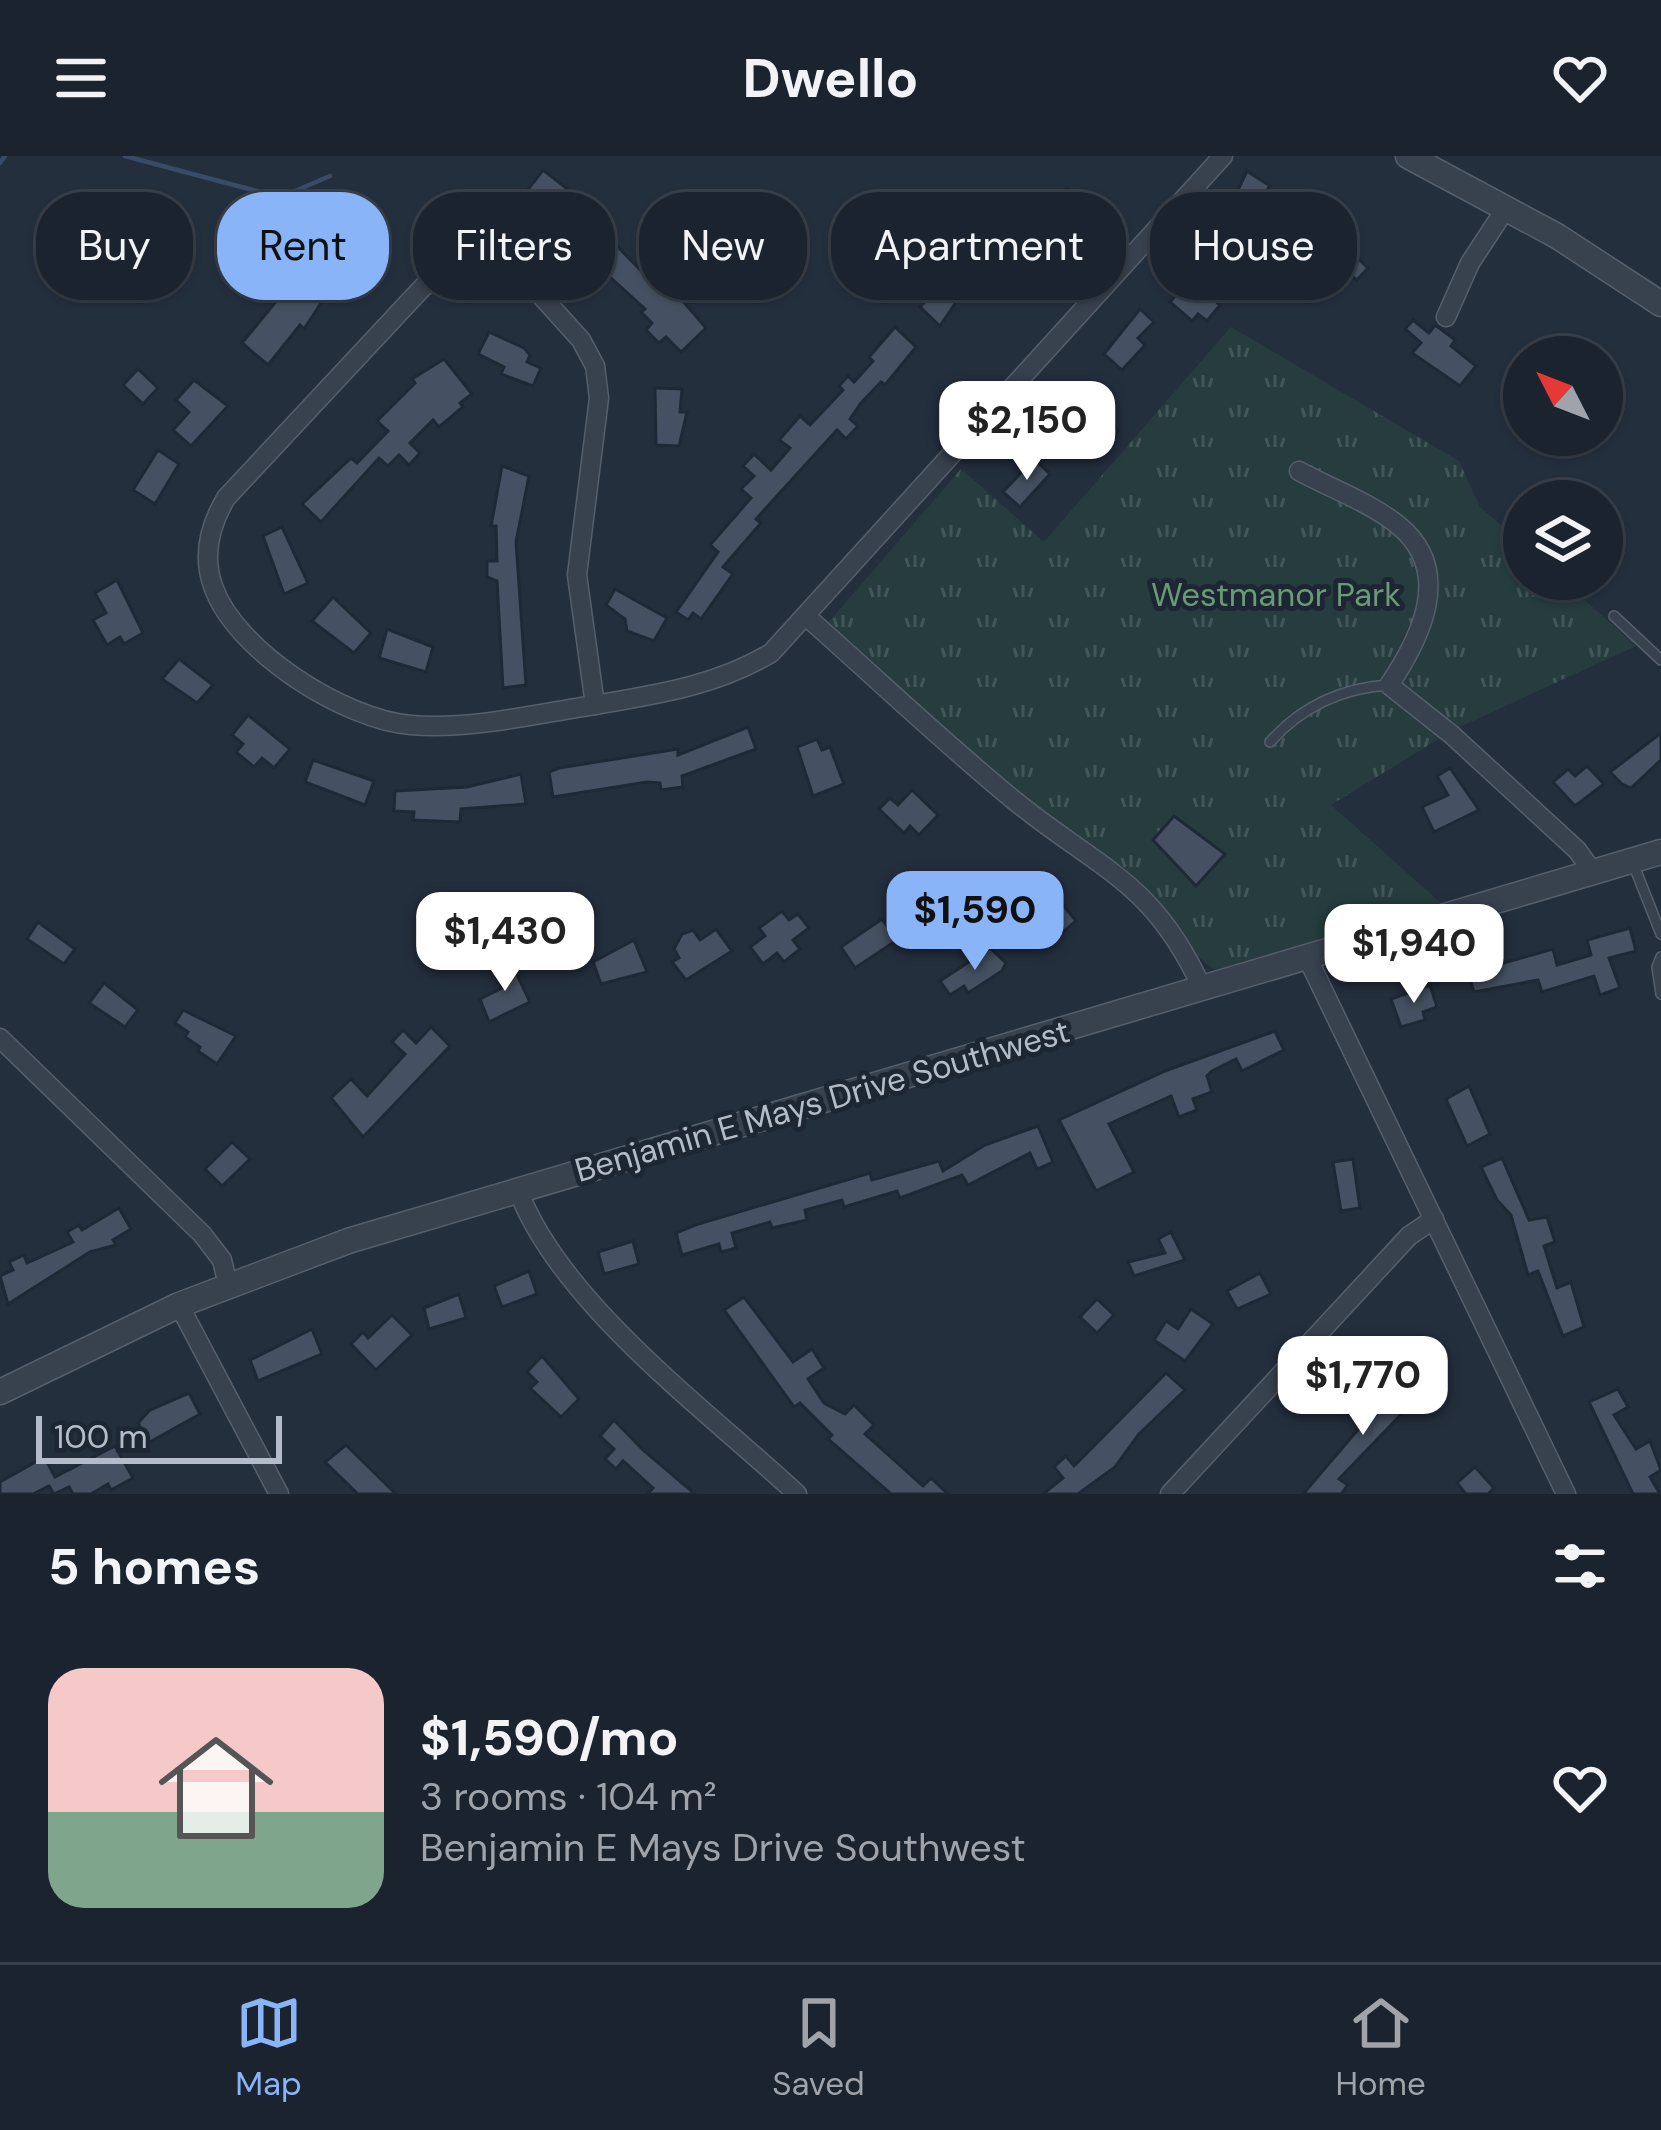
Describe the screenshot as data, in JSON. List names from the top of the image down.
{
  "streets": {
    "street": ["Benjamin E Mays Drive Southwest"]
  },
  "parks": ["Westmanor Park"],
  "scale_bar": "100 m",
  "north": "top left",
  "page": {
    "header": "Dwello",
    "chip": [
      "Buy",
      "Rent",
      "Filters",
      "New",
      "Apartment",
      "House"
    ],
    "price": [
      "$2,150",
      "$1,590",
      "$1,430",
      "$1,940",
      "$1,770"
    ],
    "scale": "100 m",
    "heading": "5 homes",
    "list": [
      {
        "name": "$1,590/mo",
        "note": "3 rooms · 104 m² · Benjamin E Mays Drive Southwest"
      }
    ],
    "tabs": ["Map", "Saved", "Home"]
  }
}
